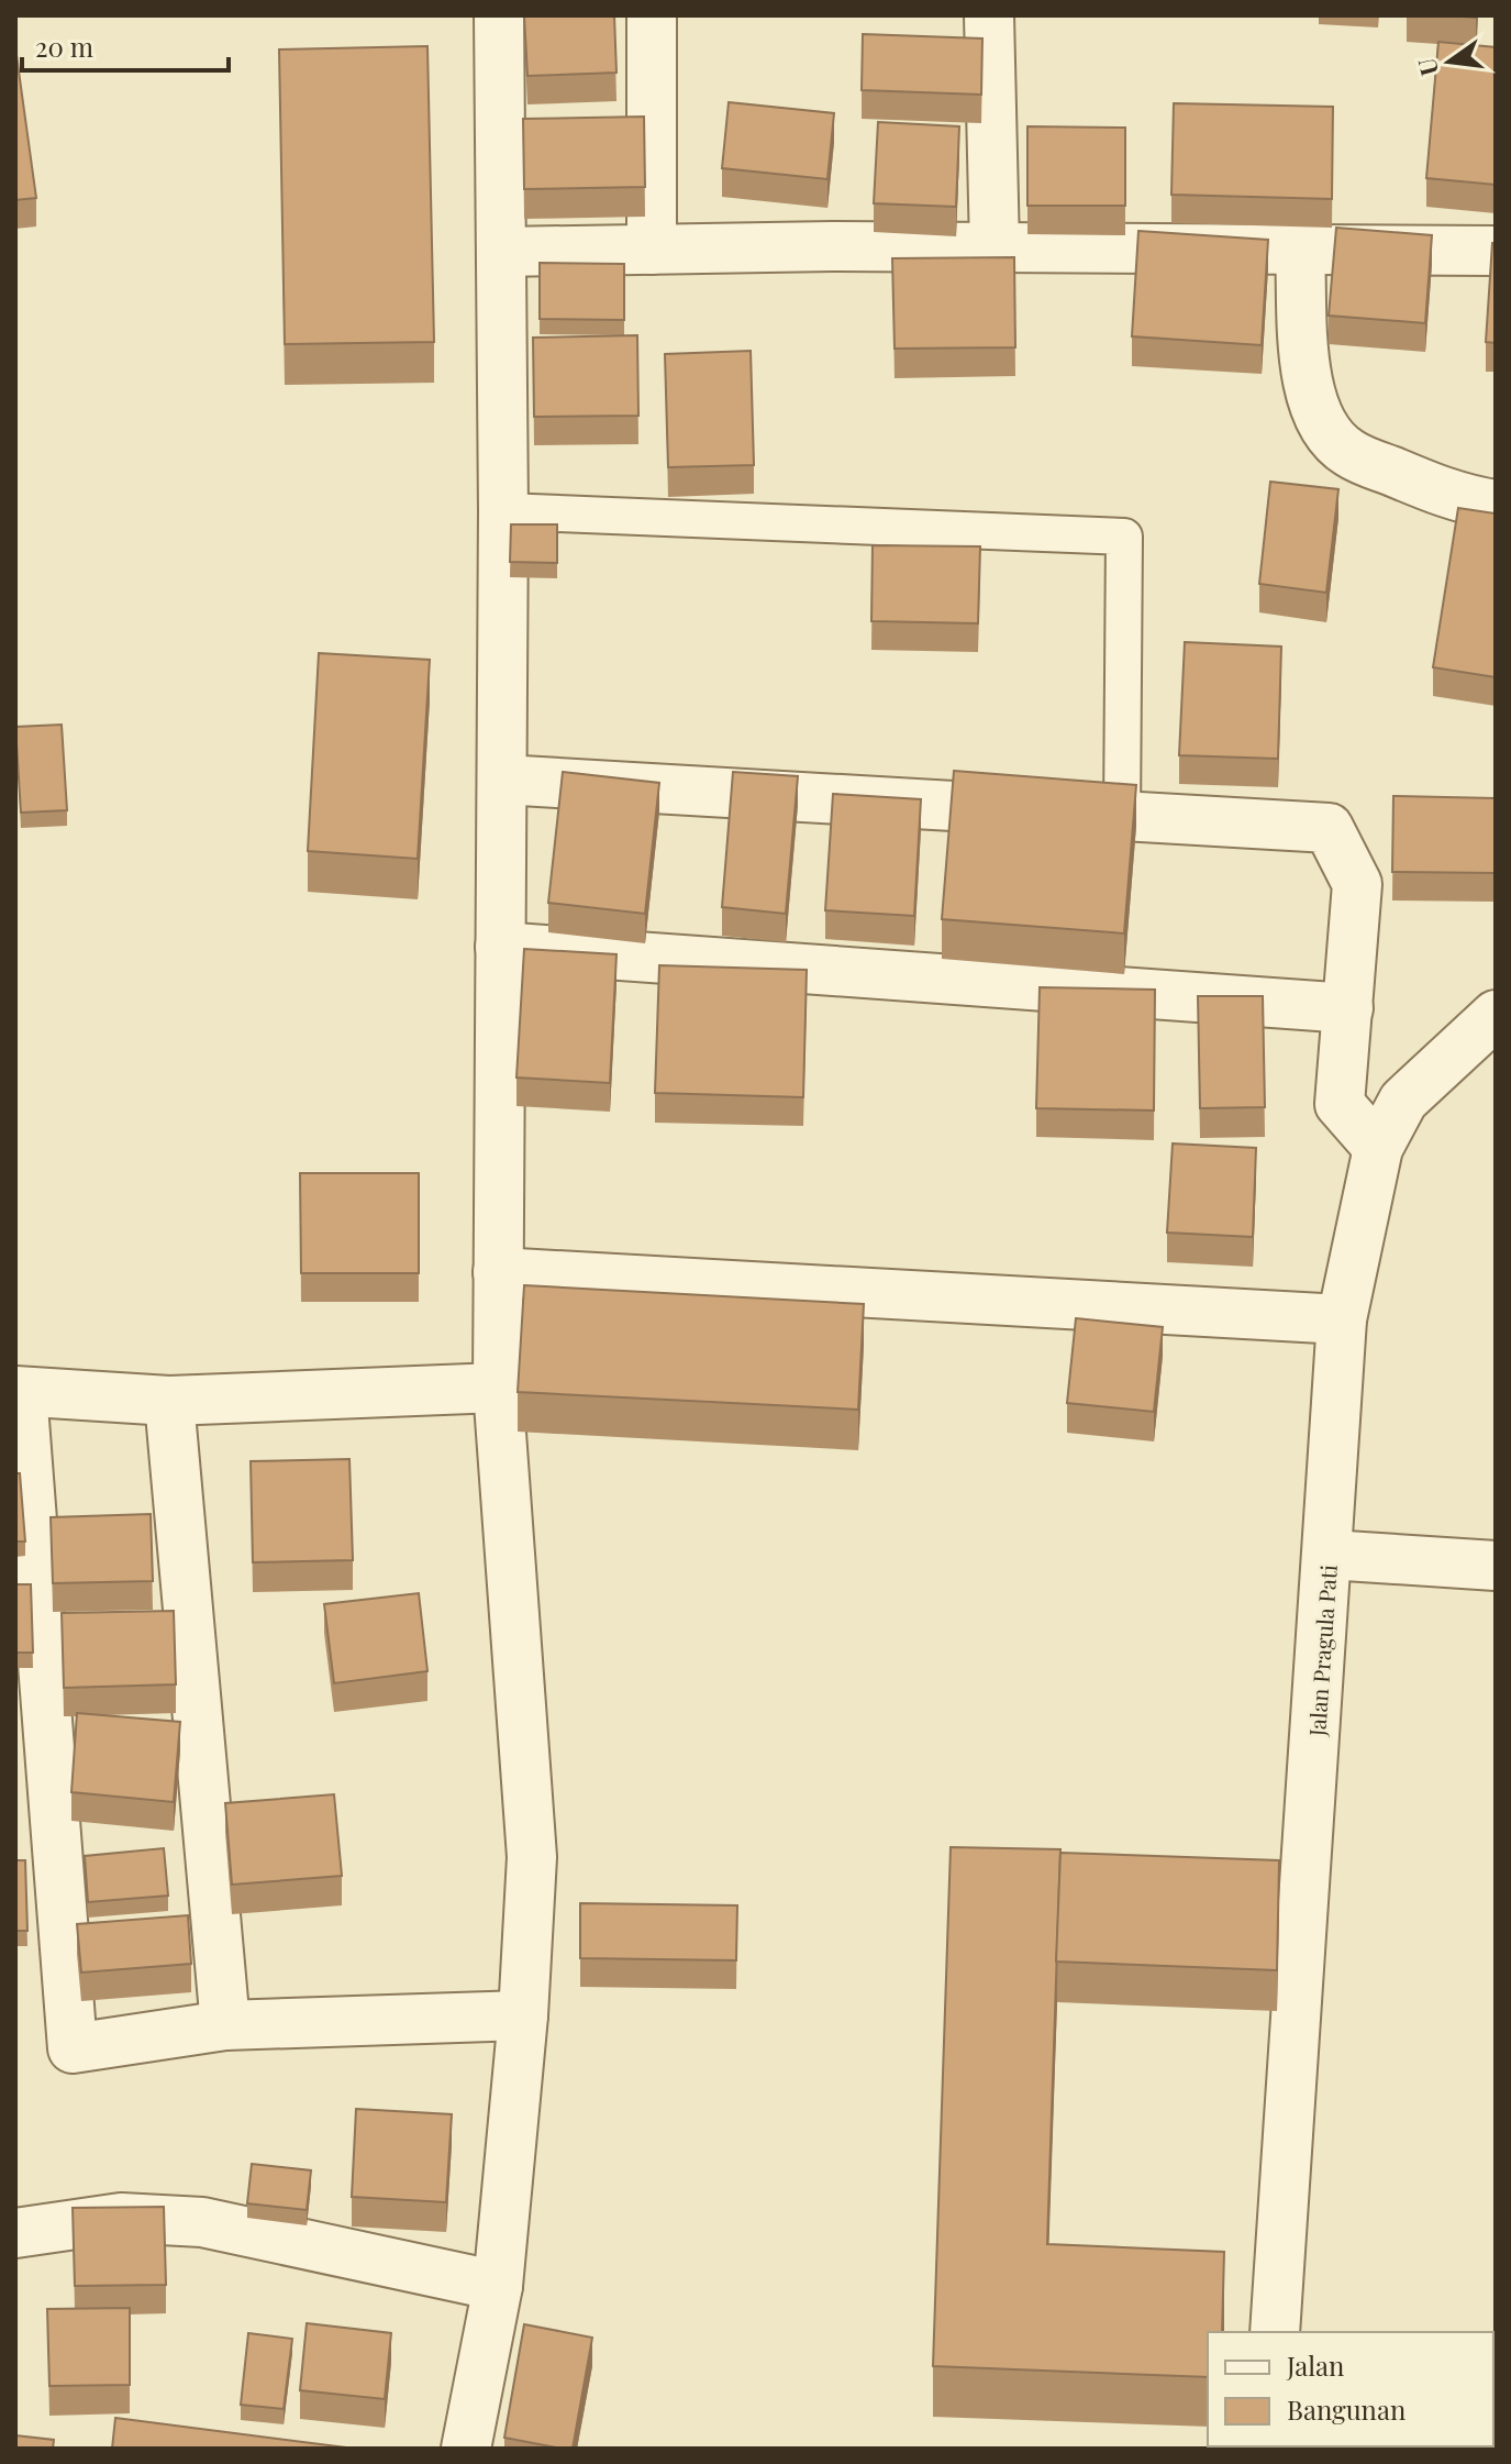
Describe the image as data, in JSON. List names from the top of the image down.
{
  "streets": {
    "street": ["Jalan Pragula Pati"]
  },
  "legend": ["Jalan", "Bangunan"],
  "scale_bar": "20 m",
  "north": "left"
}
